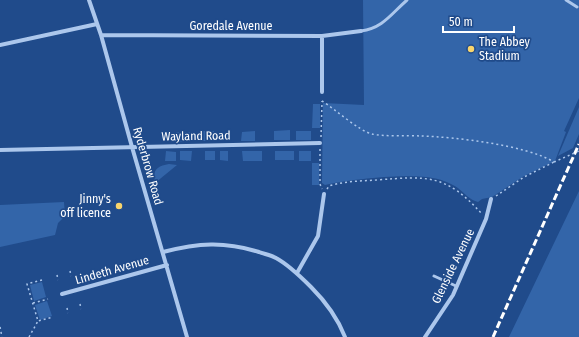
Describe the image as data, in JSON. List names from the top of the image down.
{
  "streets": {
    "street": [
      "Goredale Avenue",
      "Wayland Road",
      "Ryderbrow Road",
      "Glenside Avenue",
      "Lindeth Avenue"
    ]
  },
  "crossings": [
    ["Goredale Avenue", "Ryderbrow Road"],
    ["Wayland Road", "Ryderbrow Road"],
    ["Ryderbrow Road", "Lindeth Avenue"]
  ],
  "places": ["The Abbey Stadium", "Jinny's off licence"],
  "scale_bar": "50 m"
}
